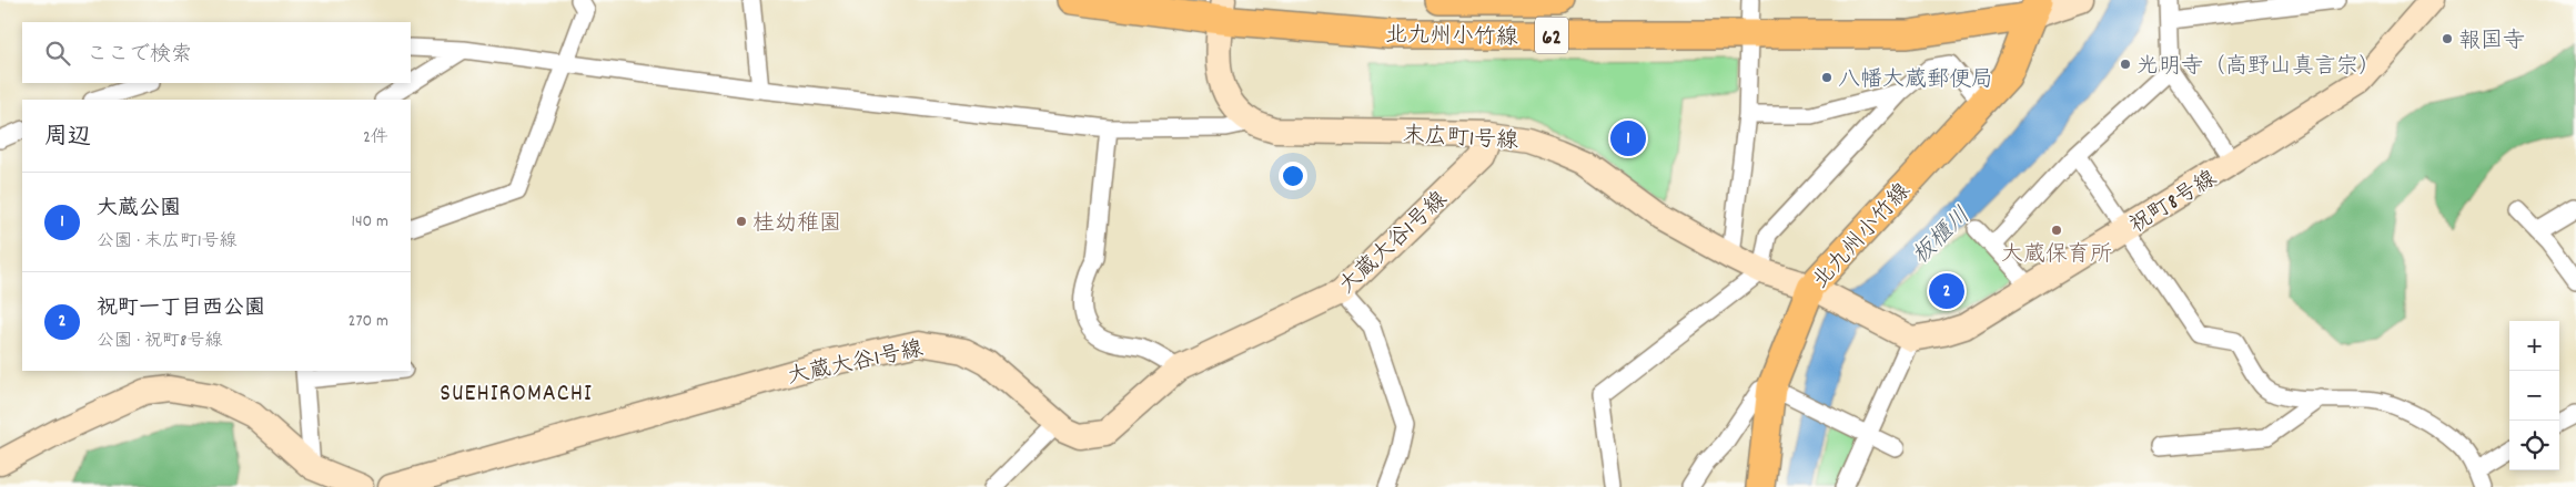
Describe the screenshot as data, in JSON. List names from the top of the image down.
{
  "streets": {
    "main road": ["北九州小竹線", "62"],
    "street": ["末広町1号線", "祝町8号線", "大蔵大谷1号線"]
  },
  "crossings": [
    ["北九州小竹線", "末広町1号線"],
    ["末広町1号線", "祝町8号線"],
    ["末広町1号線", "大蔵大谷1号線"]
  ],
  "districts": ["SUEHIROMACHI"],
  "water": ["板櫃川"],
  "places": [
    "報国寺",
    "光明寺（高野山真言宗）",
    "八幡大蔵郵便局",
    "桂幼稚園",
    "大蔵保育所"
  ],
  "page": {
    "search": "ここで検索",
    "heading": ["周辺", "2件"],
    "pins": ["1", "2"],
    "list": [
      {
        "mark": "1",
        "name": "大蔵公園",
        "note": "公園 · 末広町1号線",
        "value": "140 m"
      },
      {
        "mark": "2",
        "name": "祝町一丁目西公園",
        "note": "公園 · 祝町8号線",
        "value": "270 m"
      }
    ],
    "map_buttons": ["+", "−"]
  }
}
